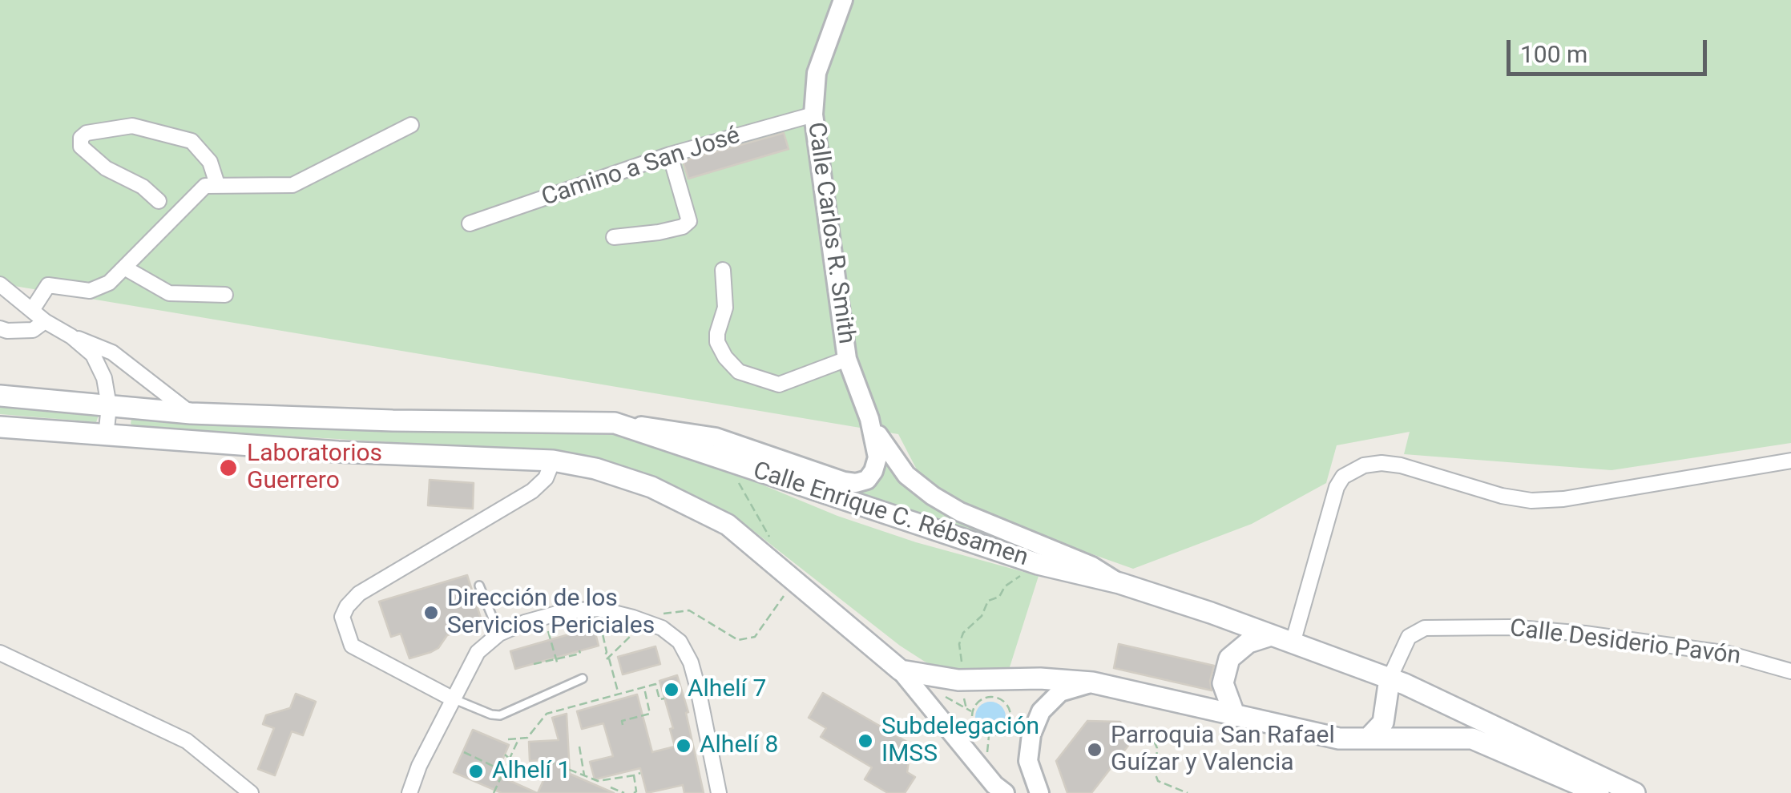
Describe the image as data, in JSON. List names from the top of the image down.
{
  "streets": {
    "main road": ["Calle Enrique C. Rébsamen"],
    "street": ["Camino a San José", "Calle Carlos R. Smith", "Calle Desiderio Pavón"]
  },
  "crossings": [
    ["Camino a San José", "Calle Carlos R. Smith"],
    ["Calle Carlos R. Smith", "Calle Enrique C. Rébsamen"],
    ["Calle Enrique C. Rébsamen", "Calle Desiderio Pavón"]
  ],
  "places": [
    "Laboratorios Guerrero",
    "Dirección de los Servicios Periciales",
    "Alhelí 7",
    "Subdelegación IMSS",
    "Alhelí 8",
    "Parroquia San Rafael Guízar y Valencia",
    "Alhelí 1"
  ],
  "scale_bar": "100 m"
}
